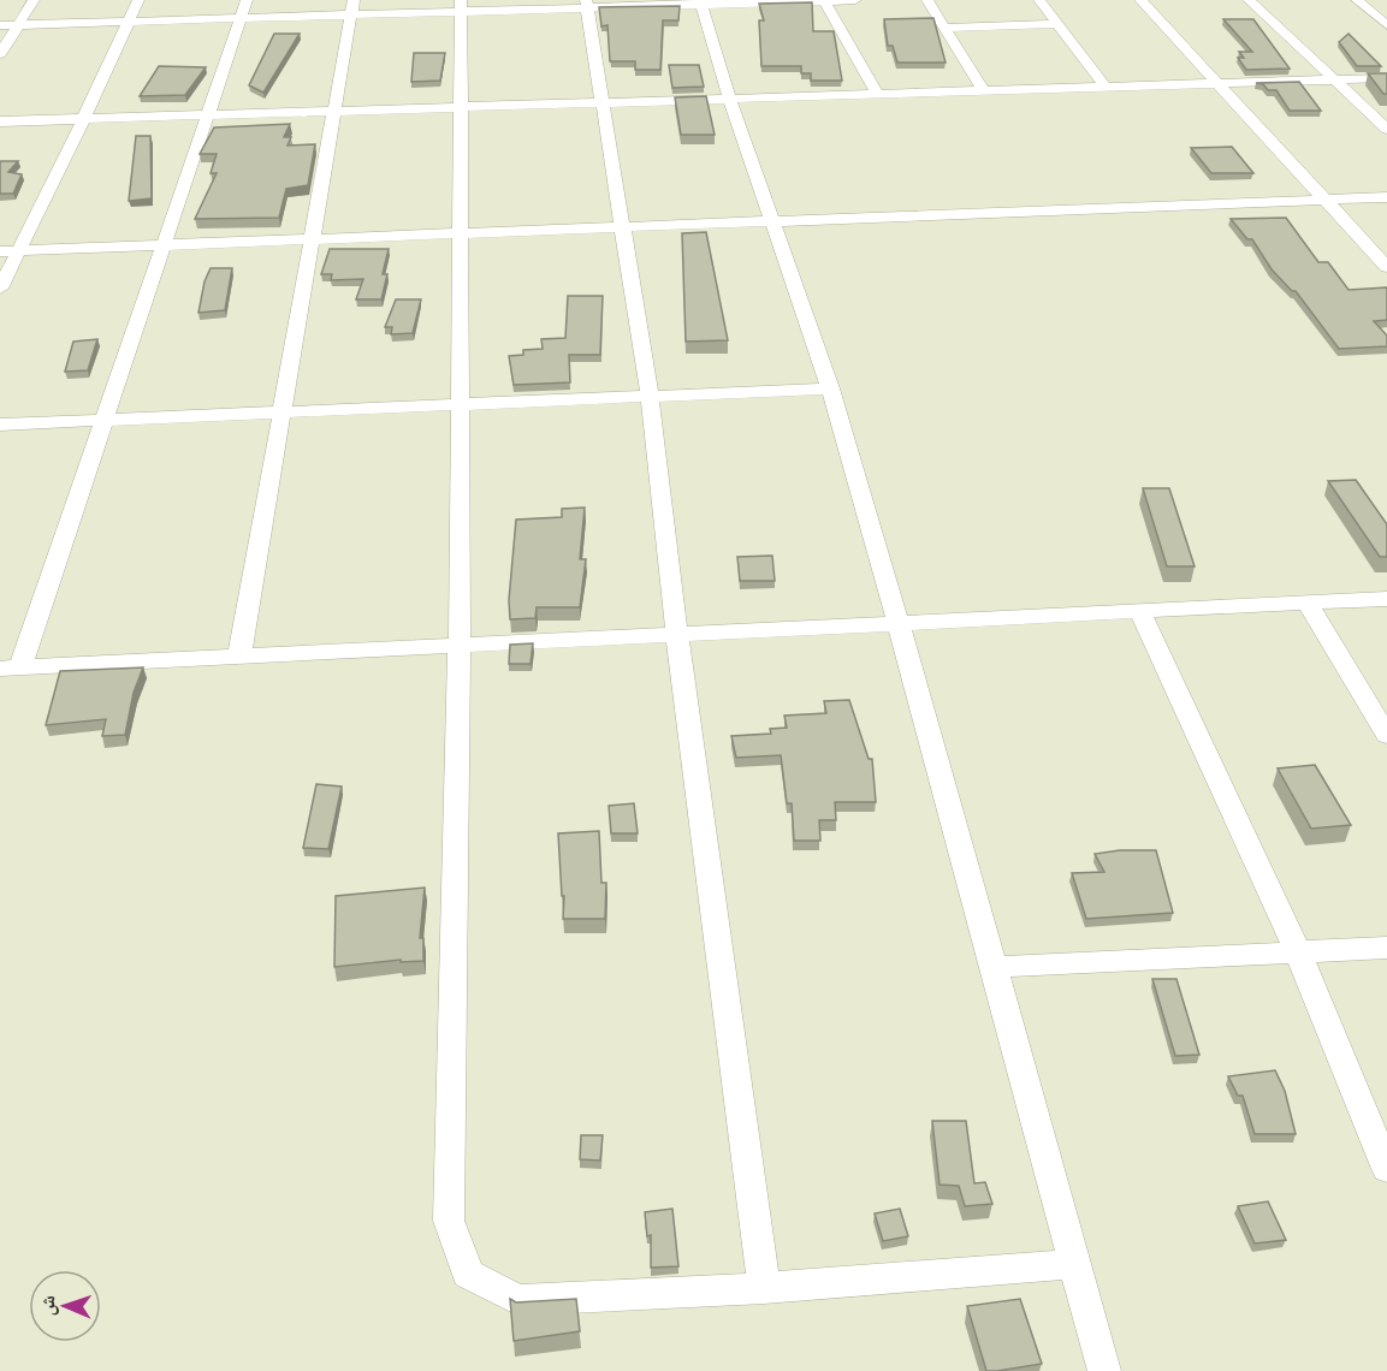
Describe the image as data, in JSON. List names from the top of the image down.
{
  "north": "left"
}
